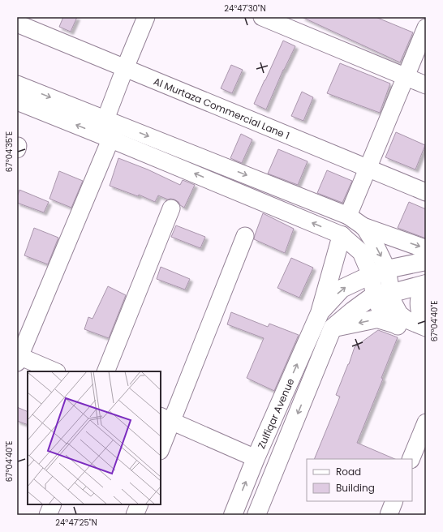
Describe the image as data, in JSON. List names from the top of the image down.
{
  "streets": {
    "street": ["Al Murtaza Commercial Lane 1", "Zulfiqar Avenue"]
  },
  "legend": ["Road", "Building"],
  "coordinates": [
    "24°47'30\"N",
    "67°04'35\"E",
    "67°04'40\"E",
    "24°47'25\"N"
  ]
}
